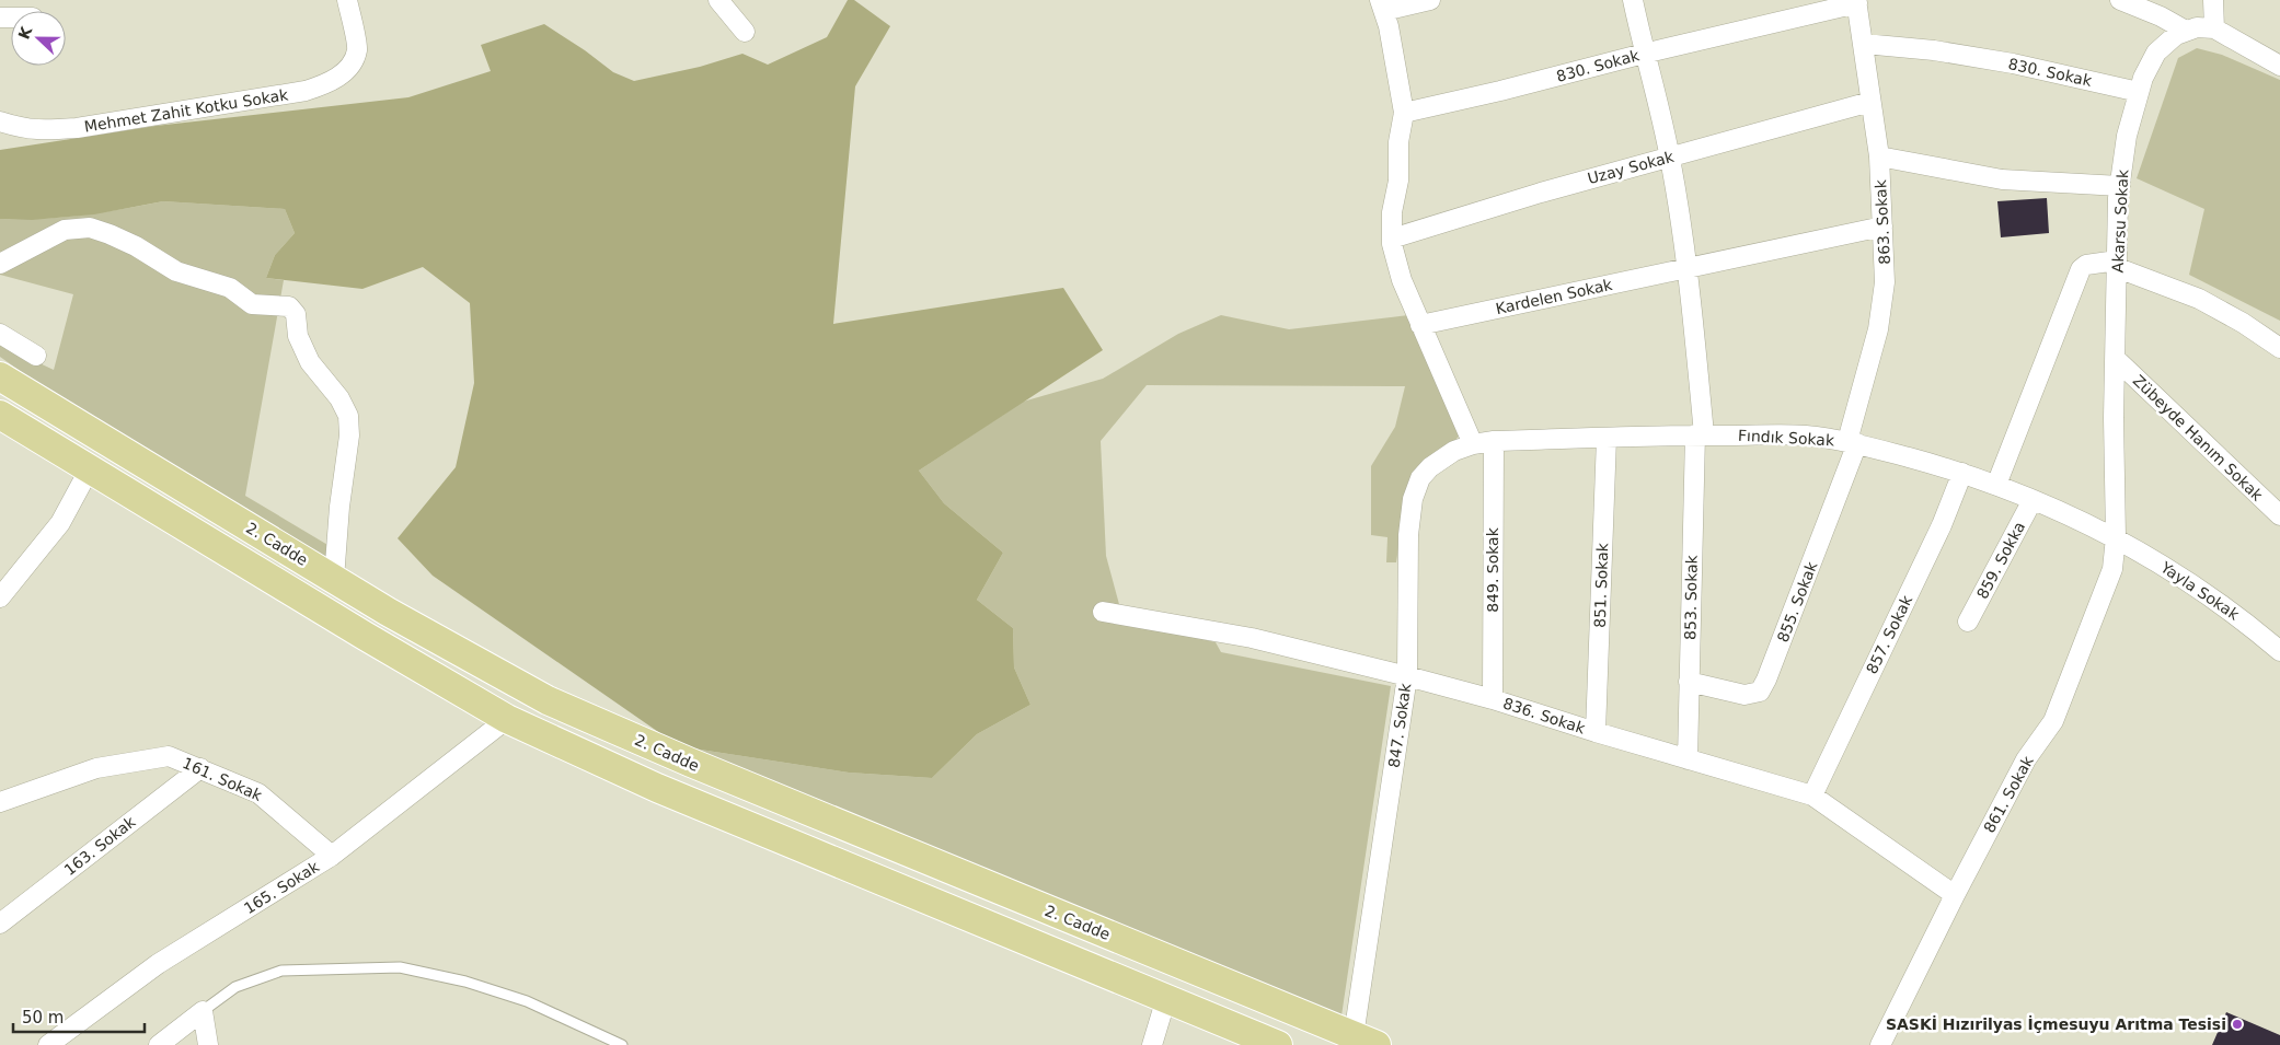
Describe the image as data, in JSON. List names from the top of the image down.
{
  "streets": {
    "main road": ["2. Cadde"],
    "street": [
      "830. Sokak",
      "Mehmet Zahit Kotku Sokak",
      "Uzay Sokak",
      "Akarsu Sokak",
      "863. Sokak",
      "Kardelen Sokak",
      "Fındık Sokak",
      "Zübeyde Hanım Sokak",
      "859. Sokka",
      "849. Sokak",
      "851. Sokak",
      "Yayla Sokak",
      "853. Sokak",
      "855. Sokak",
      "857. Sokak",
      "836. Sokak",
      "847. Sokak",
      "161. Sokak",
      "861. Sokak",
      "163. Sokak",
      "165. Sokak"
    ]
  },
  "crossings": [
    ["830. Sokak", "Akarsu Sokak"],
    ["830. Sokak", "863. Sokak"],
    ["Uzay Sokak", "863. Sokak"],
    ["Akarsu Sokak", "Fındık Sokak"],
    ["Akarsu Sokak", "Zübeyde Hanım Sokak"],
    ["Akarsu Sokak", "Yayla Sokak"],
    ["Akarsu Sokak", "861. Sokak"],
    ["863. Sokak", "Kardelen Sokak"],
    ["863. Sokak", "Fındık Sokak"],
    ["863. Sokak", "855. Sokak"],
    ["Fındık Sokak", "859. Sokka"],
    ["Fındık Sokak", "849. Sokak"],
    ["Fındık Sokak", "851. Sokak"],
    ["Fındık Sokak", "Yayla Sokak"],
    ["Fındık Sokak", "853. Sokak"],
    ["Fındık Sokak", "855. Sokak"],
    ["Fındık Sokak", "857. Sokak"],
    ["Fındık Sokak", "847. Sokak"],
    ["Fındık Sokak", "861. Sokak"],
    ["2. Cadde", "847. Sokak"],
    ["849. Sokak", "836. Sokak"],
    ["851. Sokak", "836. Sokak"],
    ["Yayla Sokak", "861. Sokak"],
    ["853. Sokak", "855. Sokak"],
    ["853. Sokak", "836. Sokak"],
    ["857. Sokak", "836. Sokak"],
    ["836. Sokak", "847. Sokak"],
    ["836. Sokak", "861. Sokak"],
    ["161. Sokak", "163. Sokak"],
    ["161. Sokak", "165. Sokak"]
  ],
  "places": ["SASKİ Hızırilyas İçmesuyu Arıtma Tesisi"],
  "scale_bar": "50 m",
  "north": "left"
}
